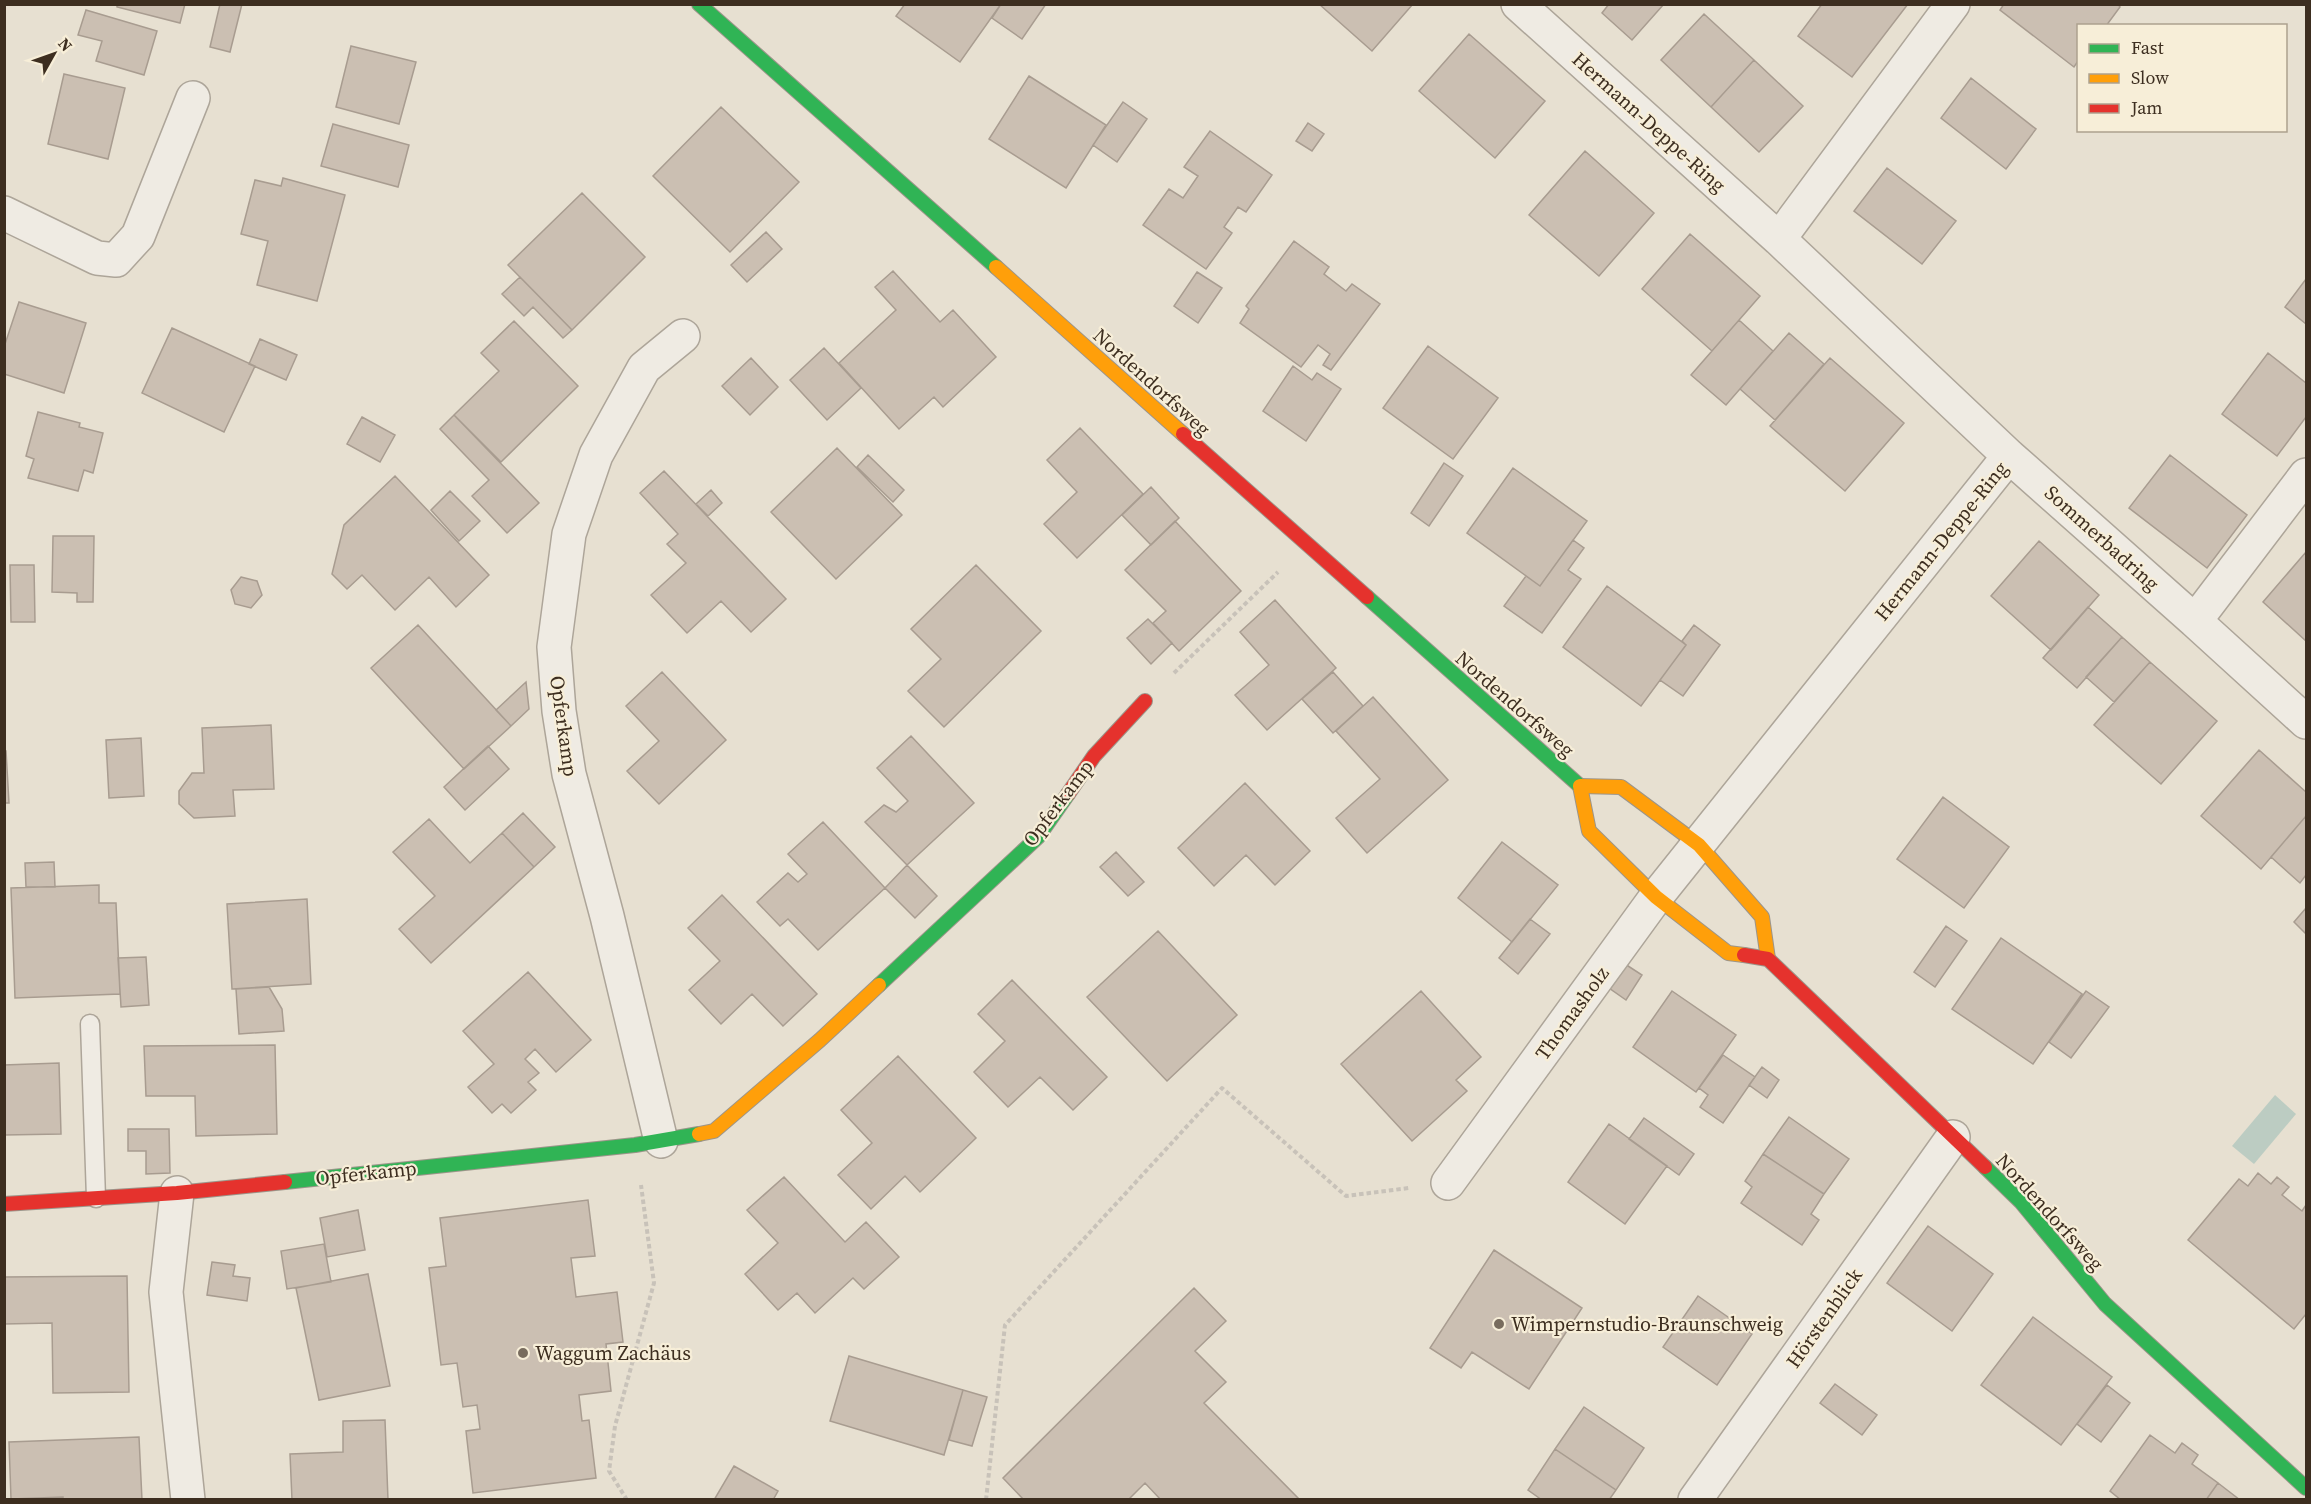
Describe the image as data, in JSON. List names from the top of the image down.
{
  "streets": {
    "street": [
      "Hermann-Deppe-Ring",
      "Nordendorfsweg",
      "Sommerbadring",
      "Opferkamp",
      "Thomasholz",
      "Hörstenblick"
    ]
  },
  "crossings": [
    ["Hermann-Deppe-Ring", "Sommerbadring"],
    ["Hermann-Deppe-Ring", "Thomasholz"],
    ["Nordendorfsweg", "Hörstenblick"]
  ],
  "places": ["Wimpernstudio-Braunschweig", "Waggum Zachäus"],
  "legend": ["Fast", "Slow", "Jam"],
  "north": "top right"
}
